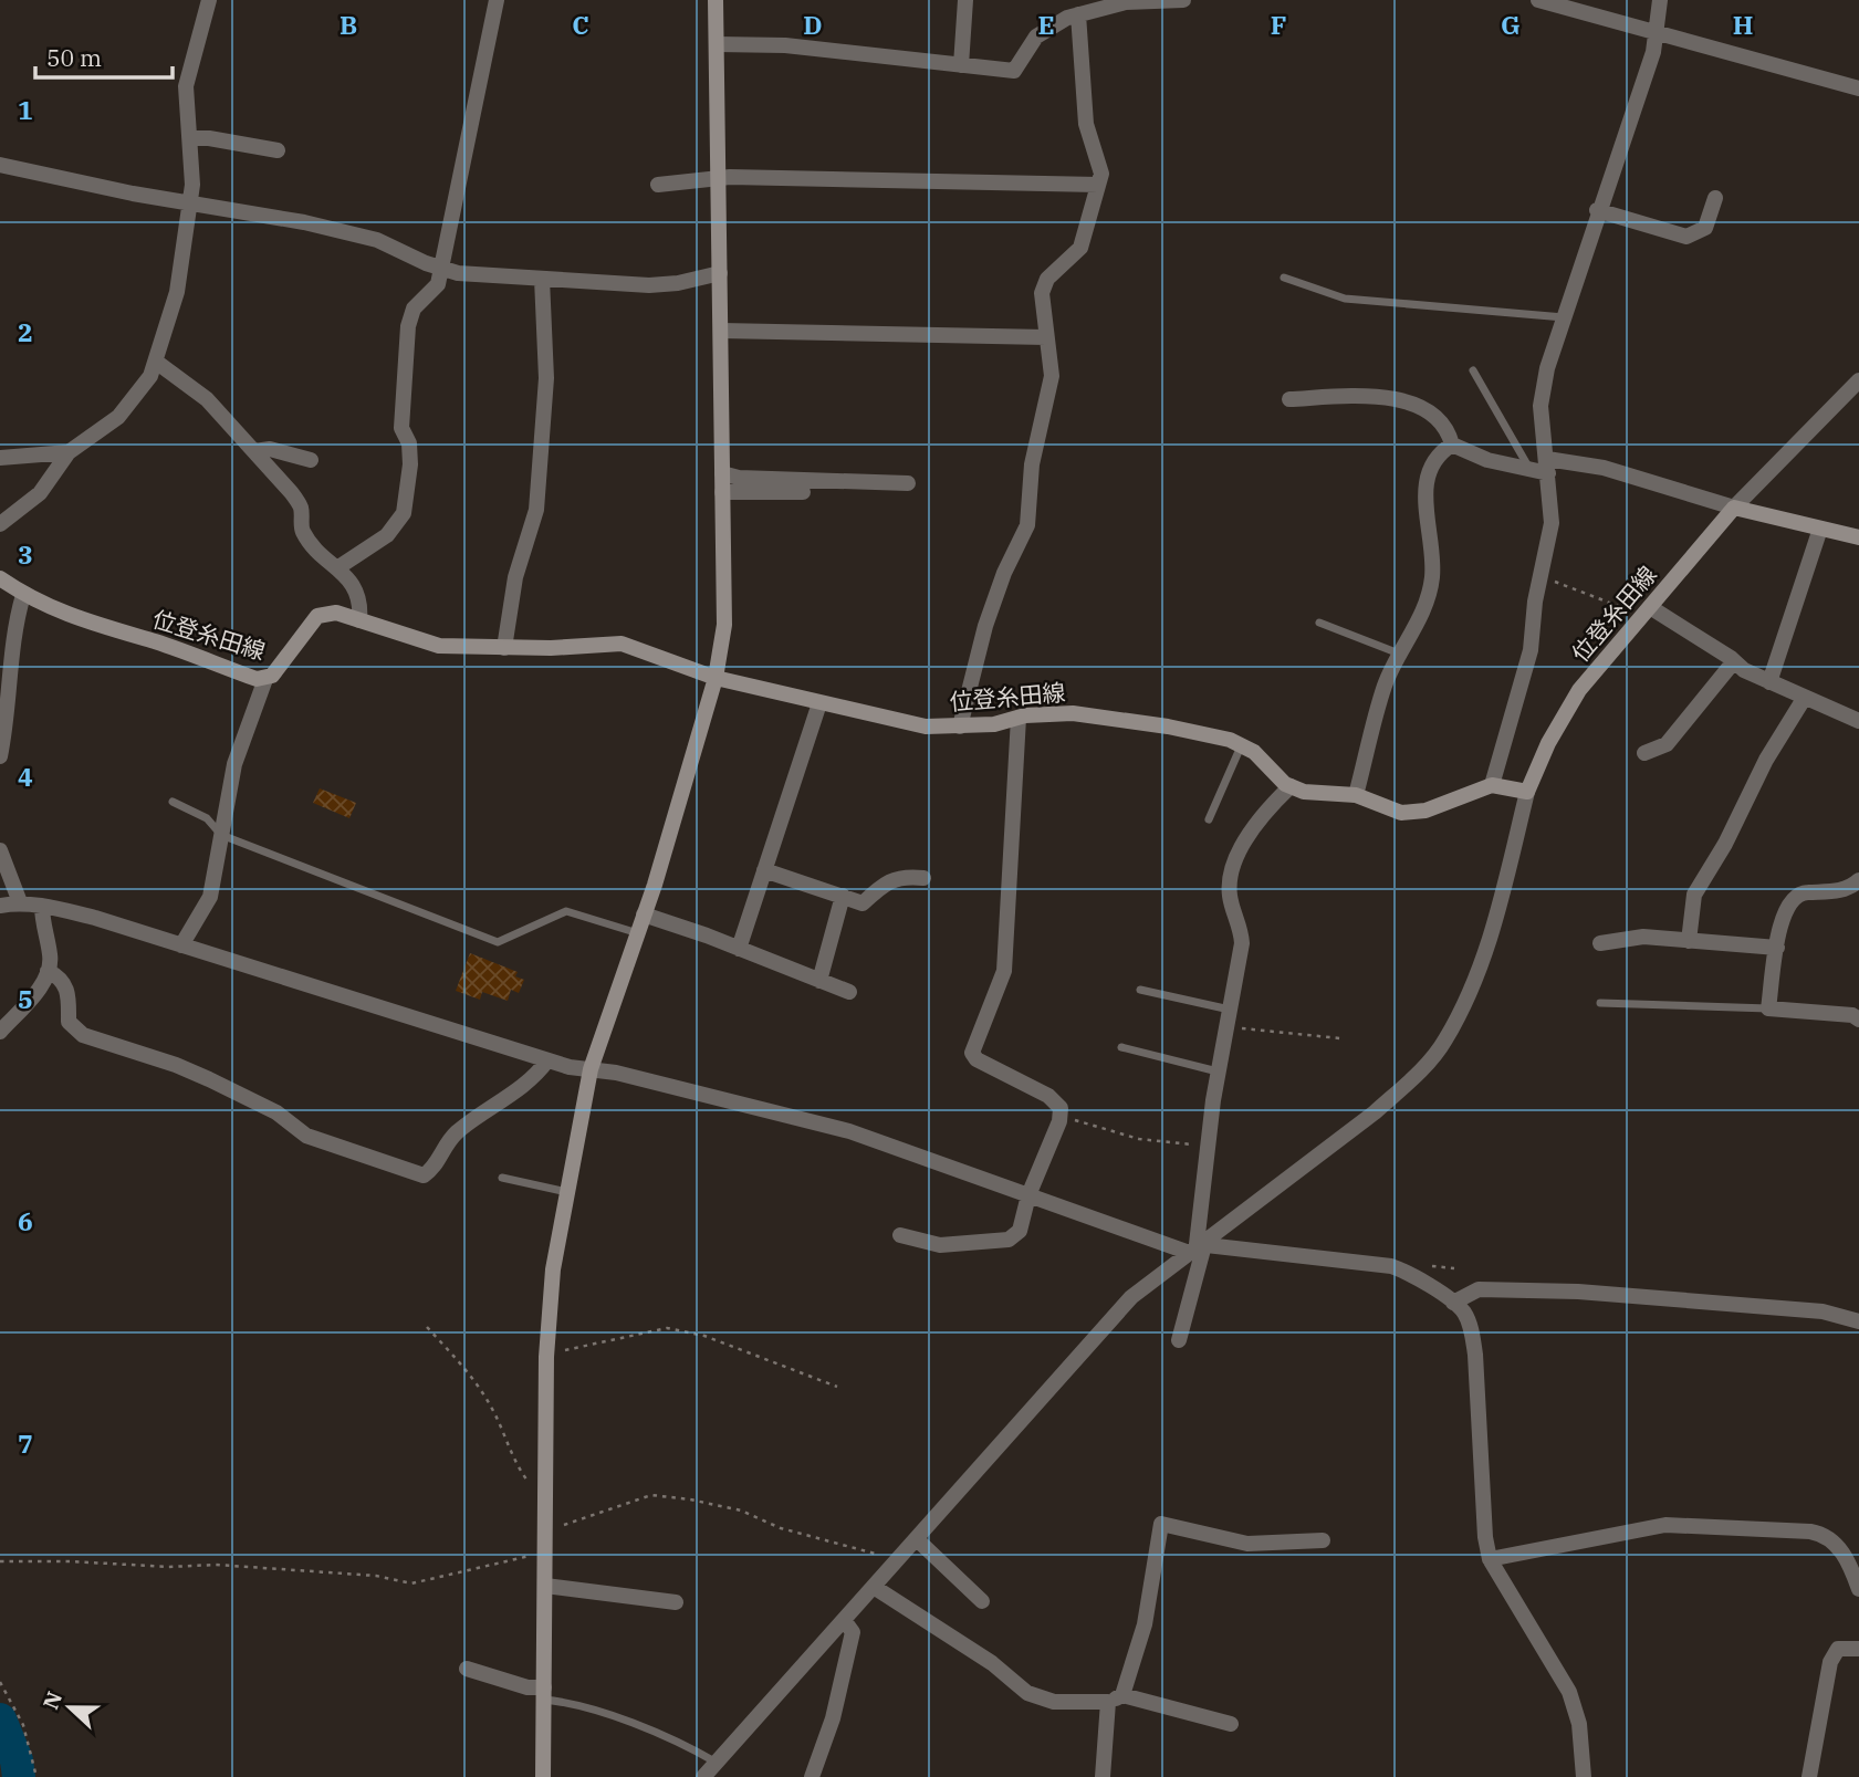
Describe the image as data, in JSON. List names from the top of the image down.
{
  "streets": {
    "main road": ["位登糸田線"]
  },
  "scale_bar": "50 m",
  "north": "left",
  "grid": {
    "columns": [
      "B",
      "C",
      "D",
      "E",
      "F",
      "G",
      "H"
    ],
    "rows": [
      "1",
      "2",
      "3",
      "4",
      "5",
      "6",
      "7"
    ]
  }
}
